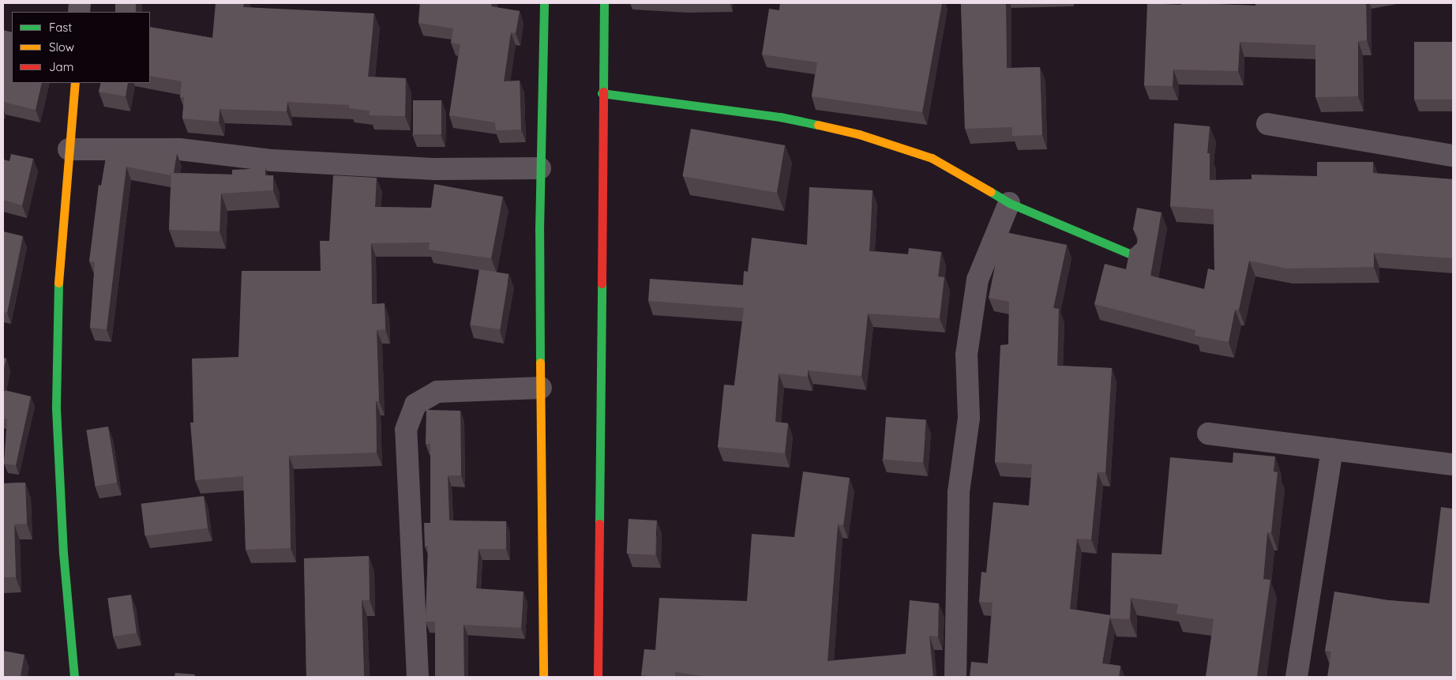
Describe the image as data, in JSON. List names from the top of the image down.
{
  "legend": ["Fast", "Slow", "Jam"]
}
